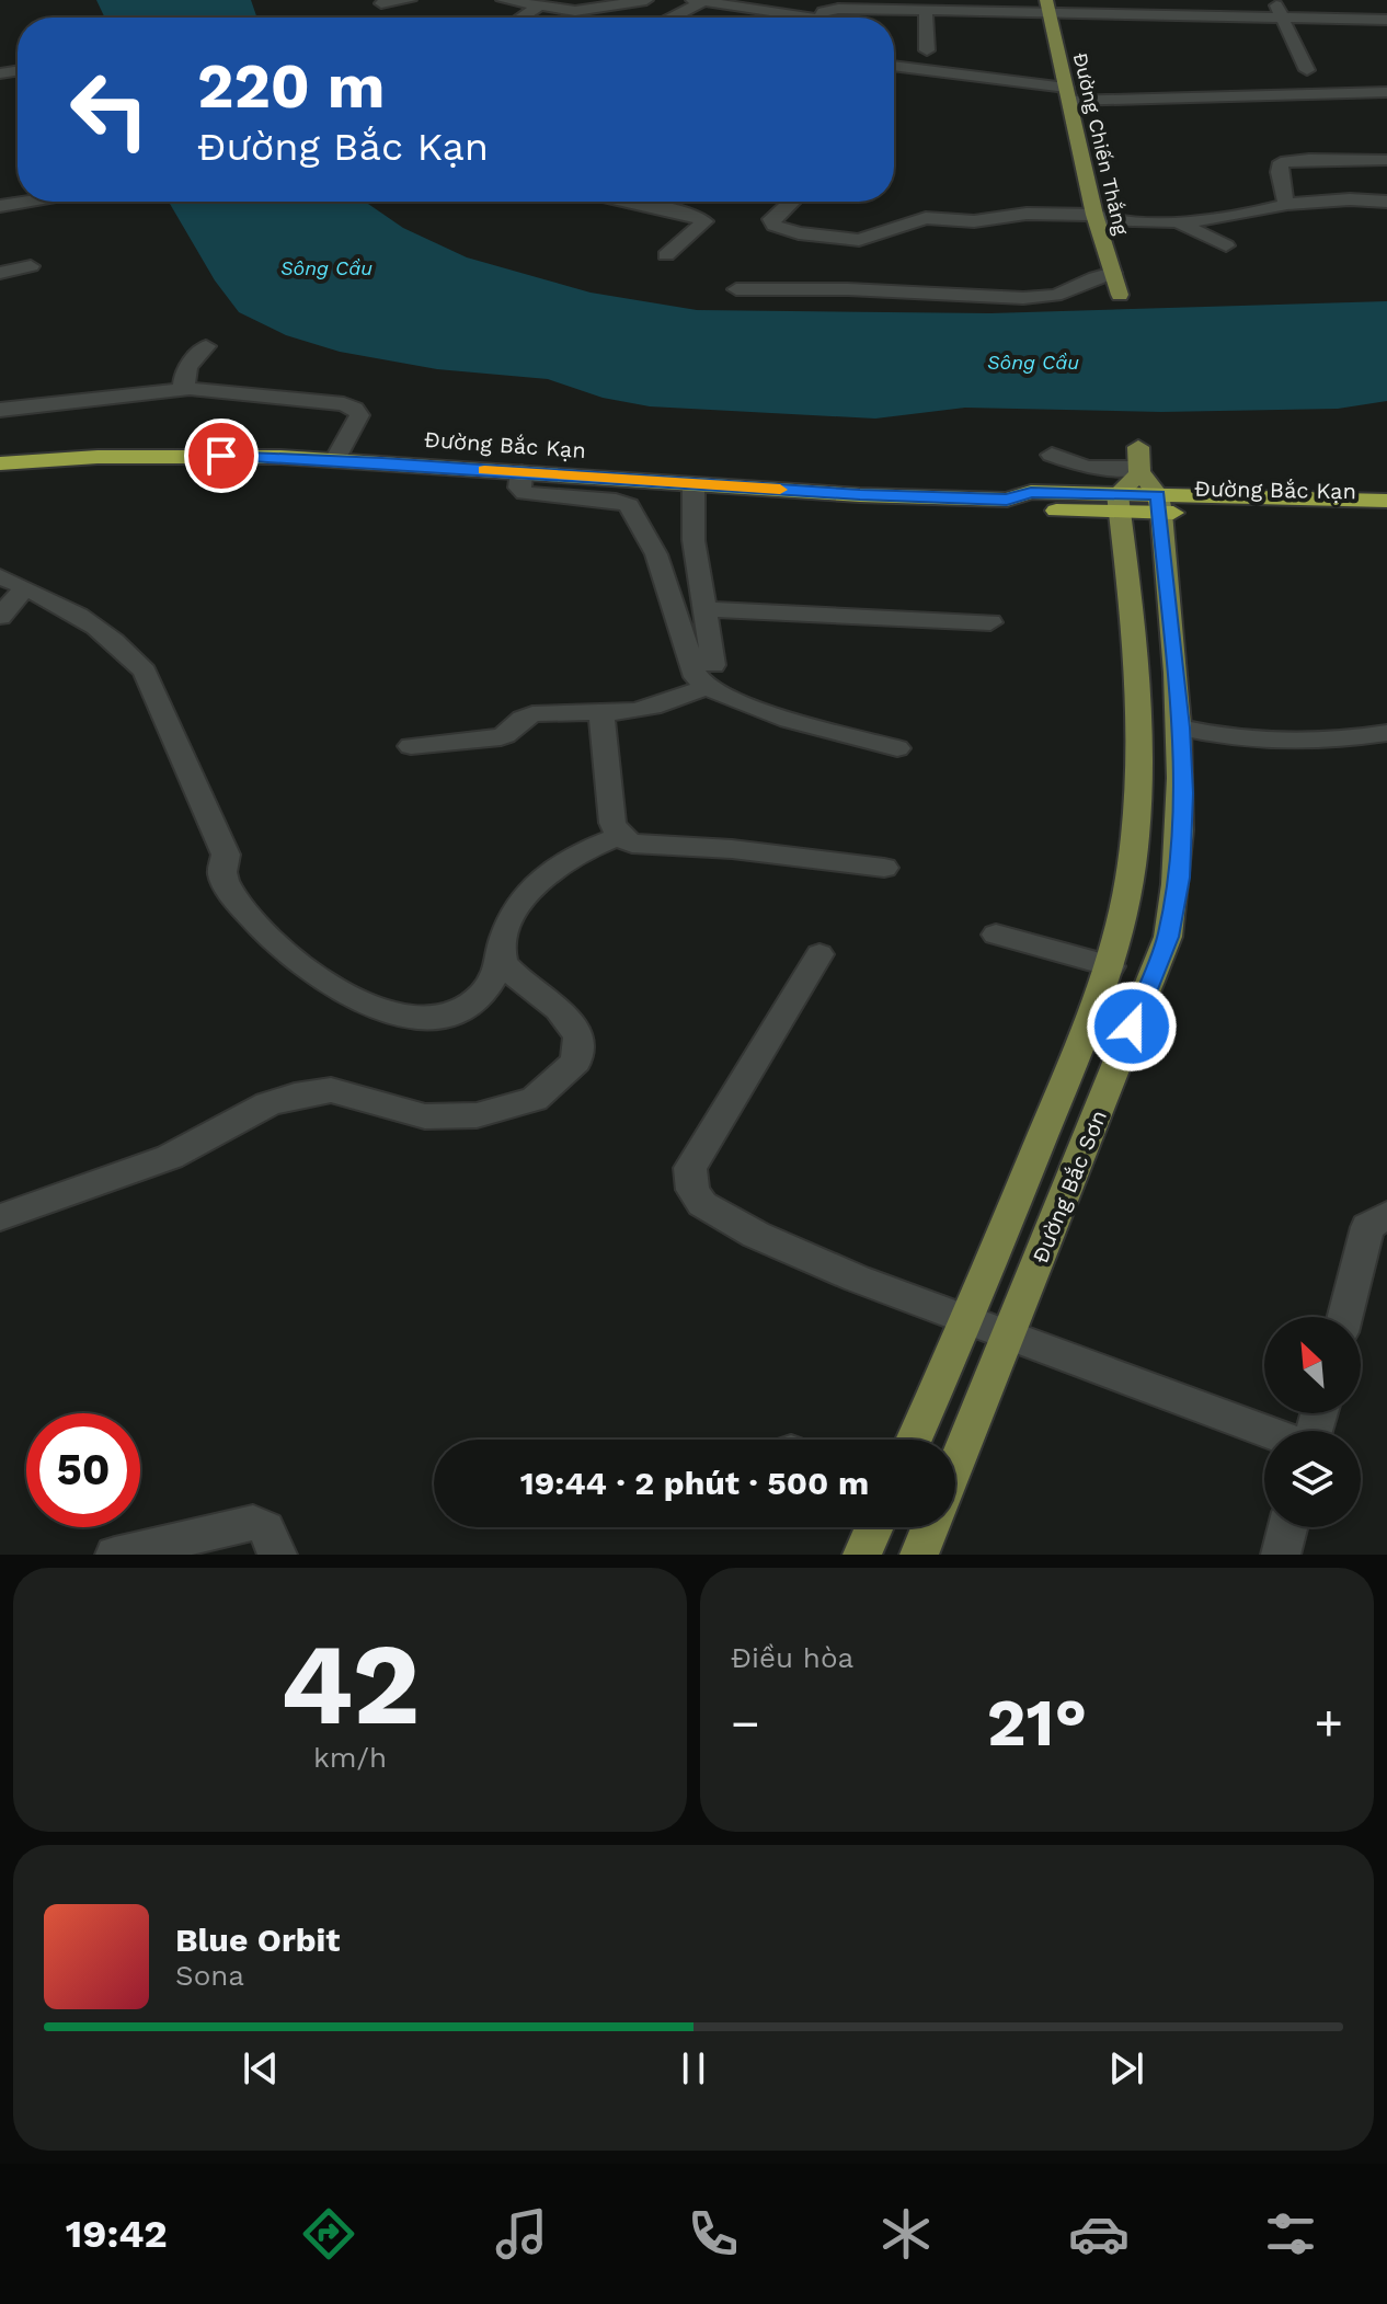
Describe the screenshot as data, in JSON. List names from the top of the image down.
{
  "streets": {
    "highway": ["Đường Bắc Kạn"],
    "main road": ["Đường Chiến Thắng", "Đường Bắc Sơn"]
  },
  "crossings": [
    ["Đường Bắc Kạn", "Đường Bắc Sơn"]
  ],
  "water": ["Sông Cầu"],
  "north": "top left",
  "page": {
    "turn": ["220 m", "Đường Bắc Kạn"],
    "limit": "50",
    "trip": "19:44 · 2 phút · 500 m",
    "tile": [
      ["42", "km/h"],
      "Điều hòa"
    ],
    "heat": ["−", "21°", "+"],
    "song": ["Blue Orbit", "Sona"],
    "tabs": "19:42"
  }
}
